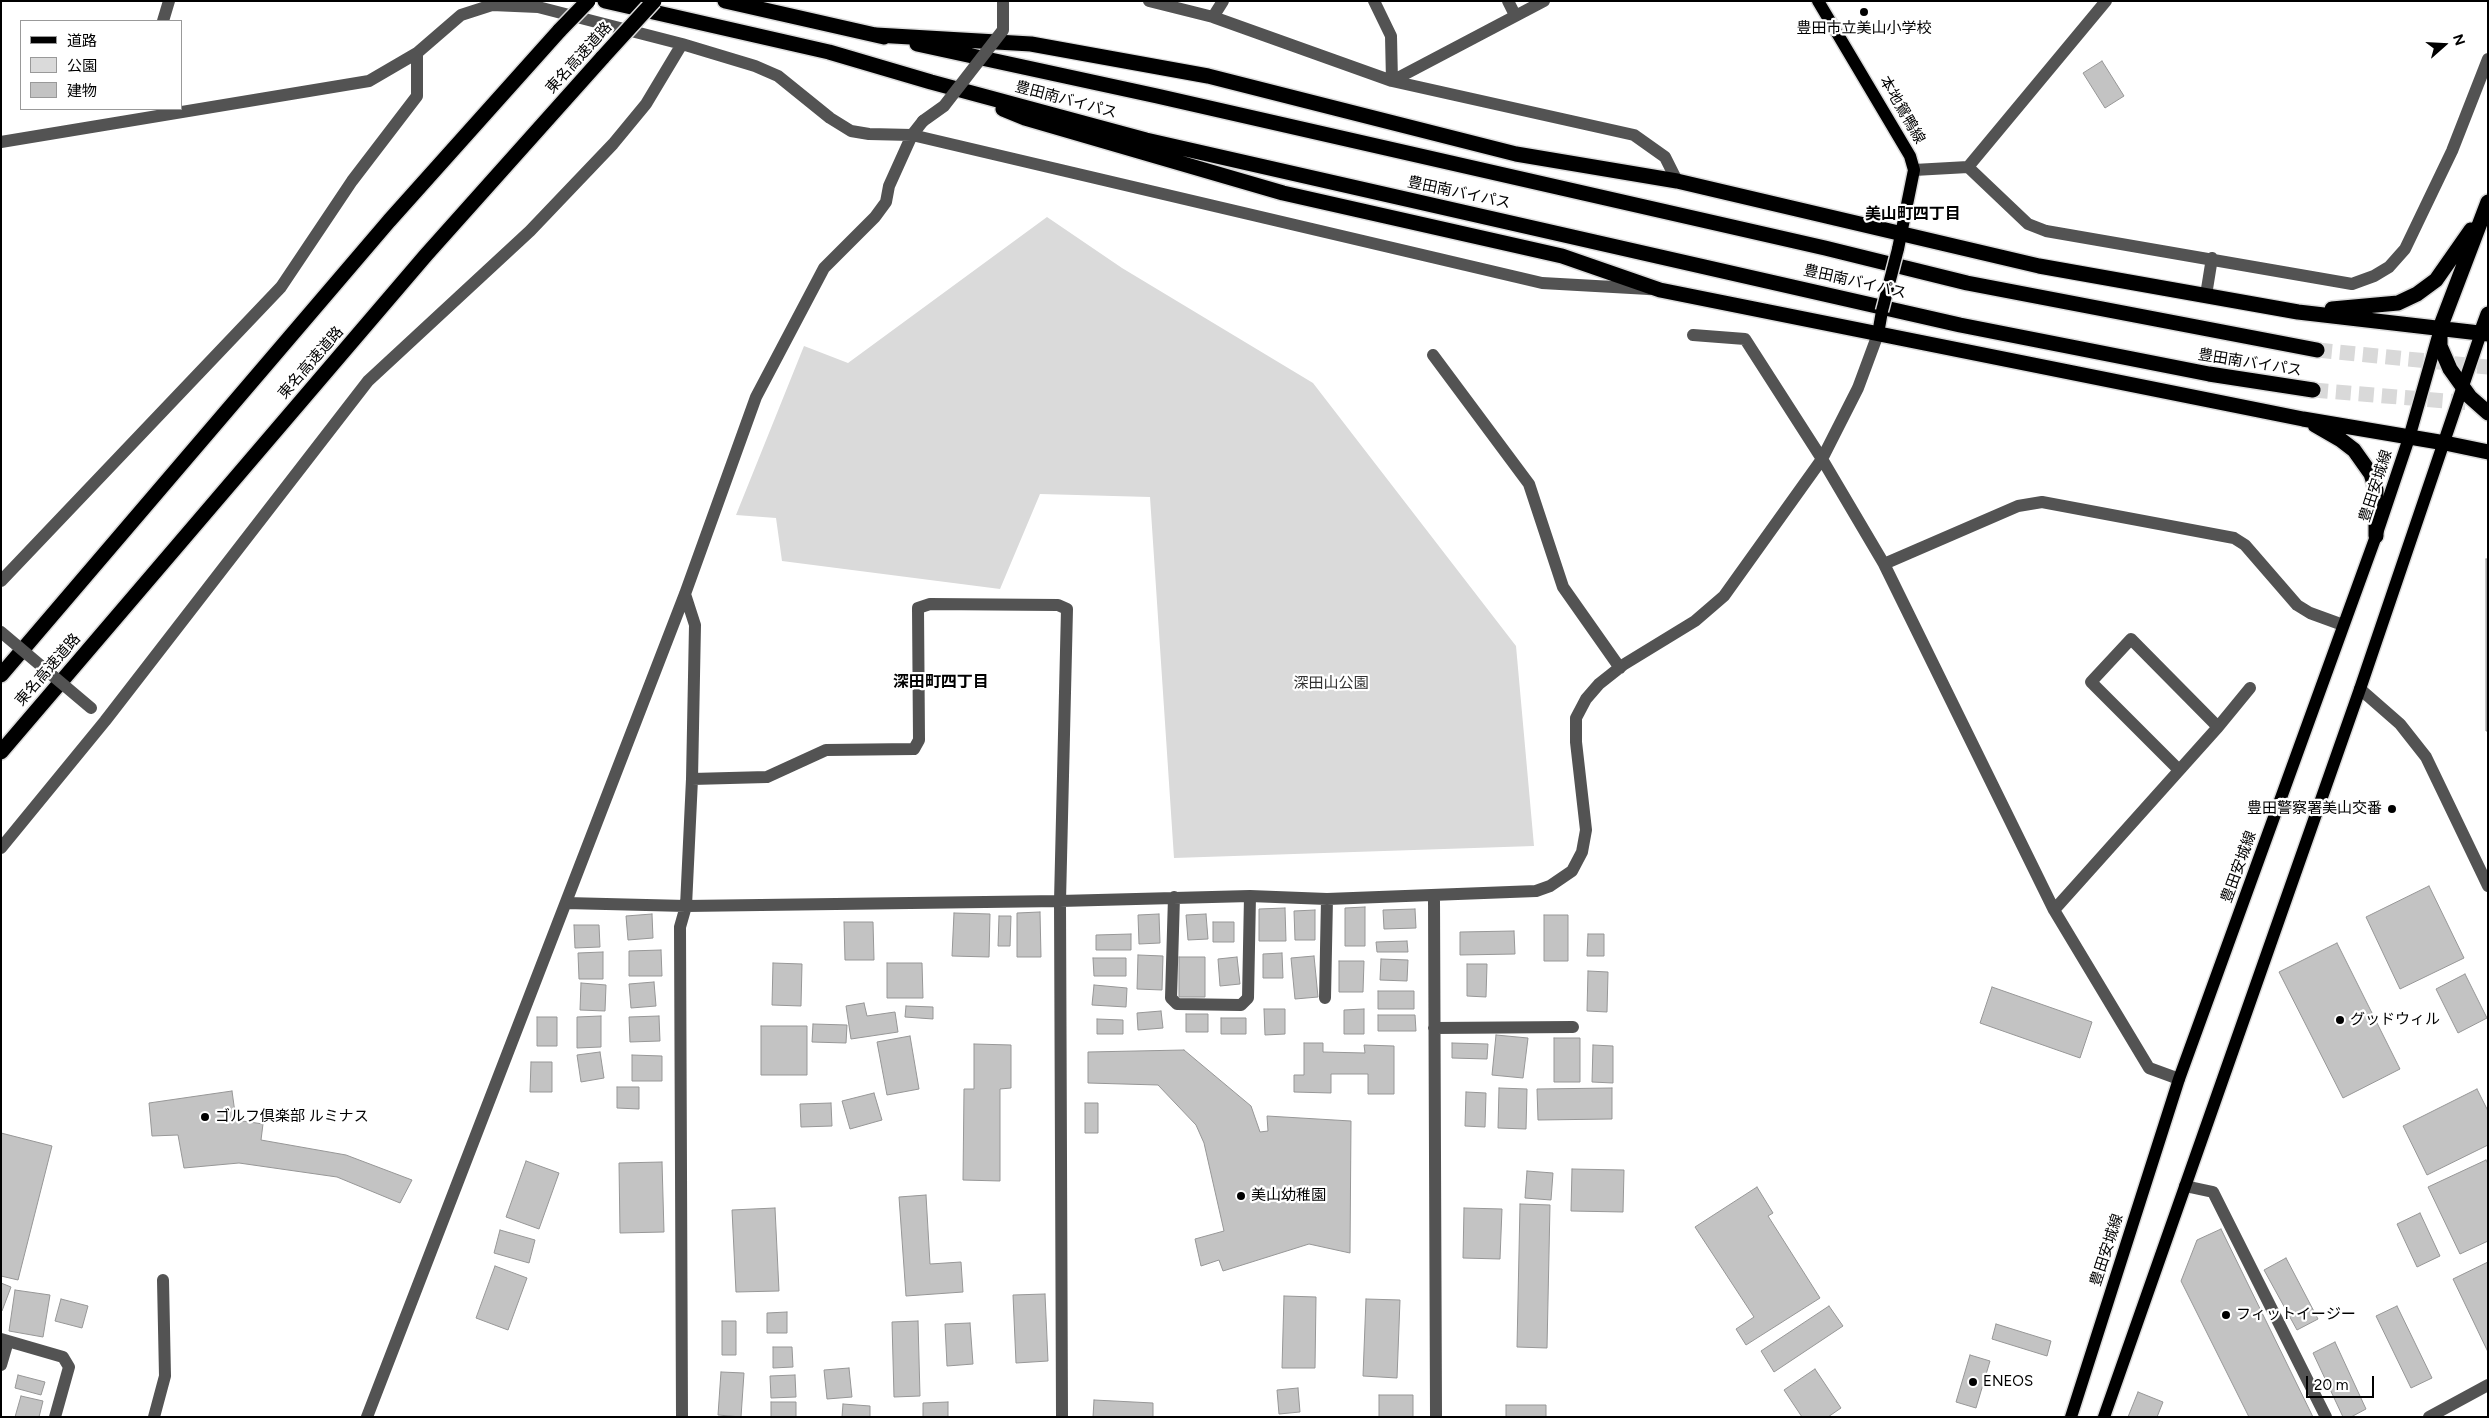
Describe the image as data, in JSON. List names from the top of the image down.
{
  "streets": {
    "highway": ["東名高速道路", "豊田南バイパス"],
    "main road": ["本地鴛鴨線", "豊田安城線"]
  },
  "districts": ["美山町四丁目", "深田町四丁目"],
  "parks": ["深田山公園"],
  "places": [
    "豊田市立美山小学校",
    "豊田警察署美山交番",
    "グッドウィル",
    "ゴルフ倶楽部 ルミナス",
    "美山幼稚園",
    "フィットイージー",
    "ENEOS"
  ],
  "legend": ["道路", "公園", "建物"],
  "scale_bar": "20 m",
  "north": "right"
}
